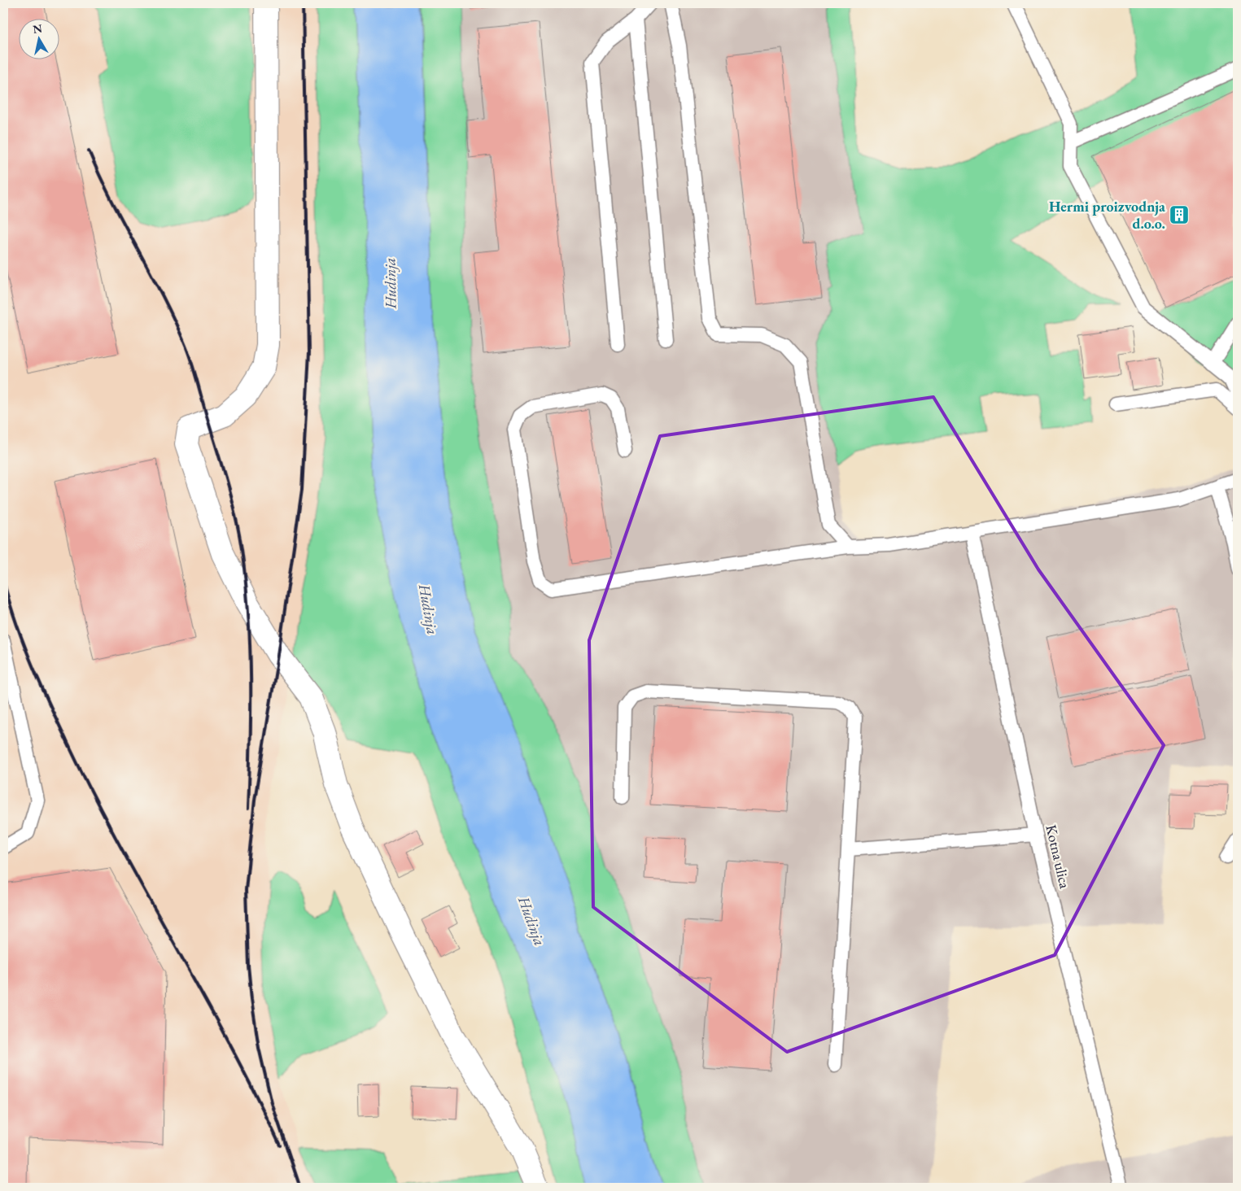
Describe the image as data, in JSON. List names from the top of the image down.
{
  "streets": {
    "lane": ["Kotna ulica"]
  },
  "water": ["Hudinja"],
  "places": {
    "building": ["Hermi proizvodnja d.o.o."]
  },
  "north": "top"
}
